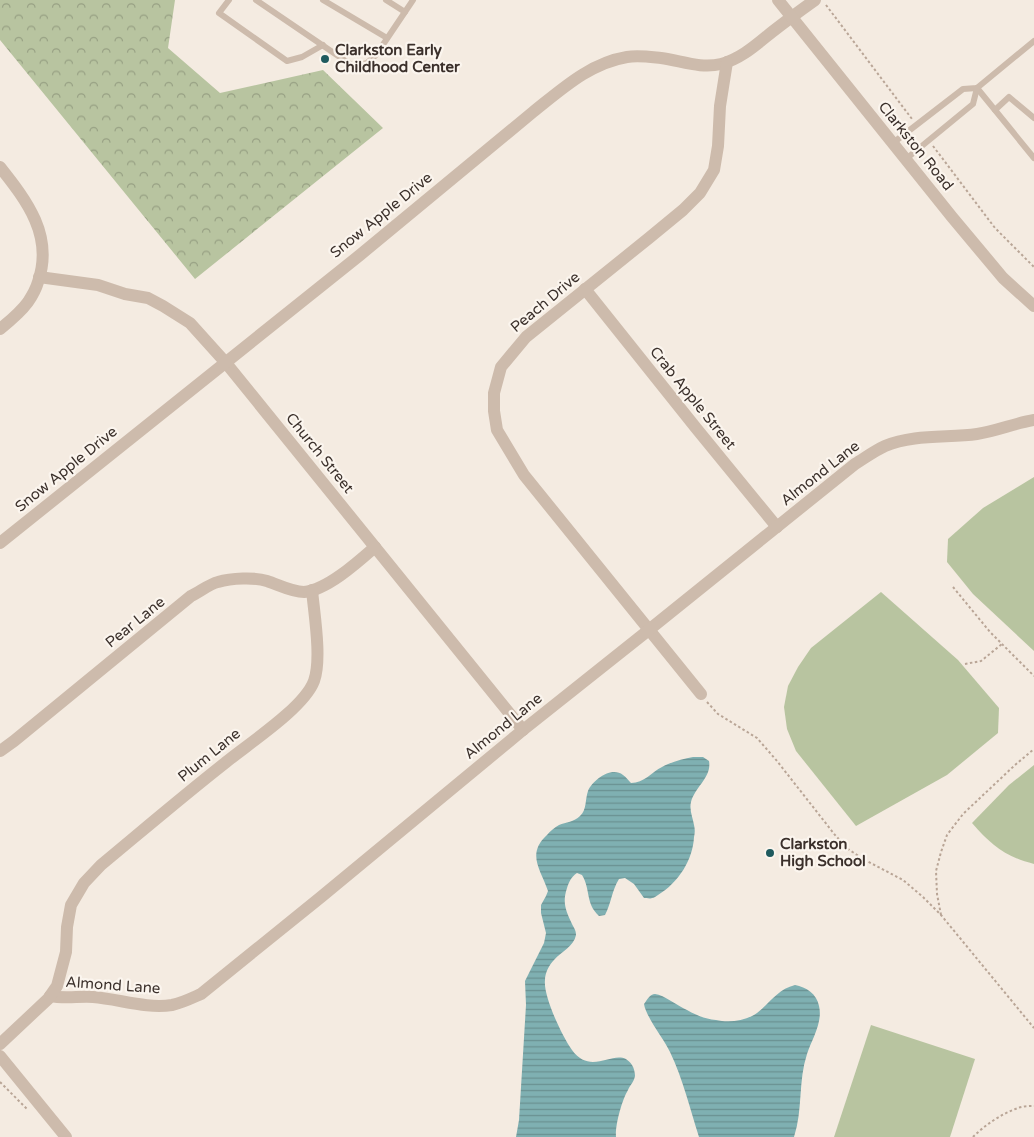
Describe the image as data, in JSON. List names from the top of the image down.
{
  "streets": {
    "street": [
      "Clarkston Road",
      "Snow Apple Drive",
      "Peach Drive",
      "Crab Apple Street",
      "Church Street",
      "Almond Lane",
      "Pear Lane",
      "Plum Lane"
    ]
  },
  "crossings": [
    ["Clarkston Road", "Snow Apple Drive"],
    ["Snow Apple Drive", "Peach Drive"],
    ["Snow Apple Drive", "Church Street"],
    ["Peach Drive", "Crab Apple Street"],
    ["Peach Drive", "Almond Lane"],
    ["Crab Apple Street", "Almond Lane"],
    ["Church Street", "Almond Lane"],
    ["Almond Lane", "Plum Lane"],
    ["Pear Lane", "Plum Lane"]
  ],
  "places": ["Clarkston Early Childhood Center", "Clarkston High School"]
}
